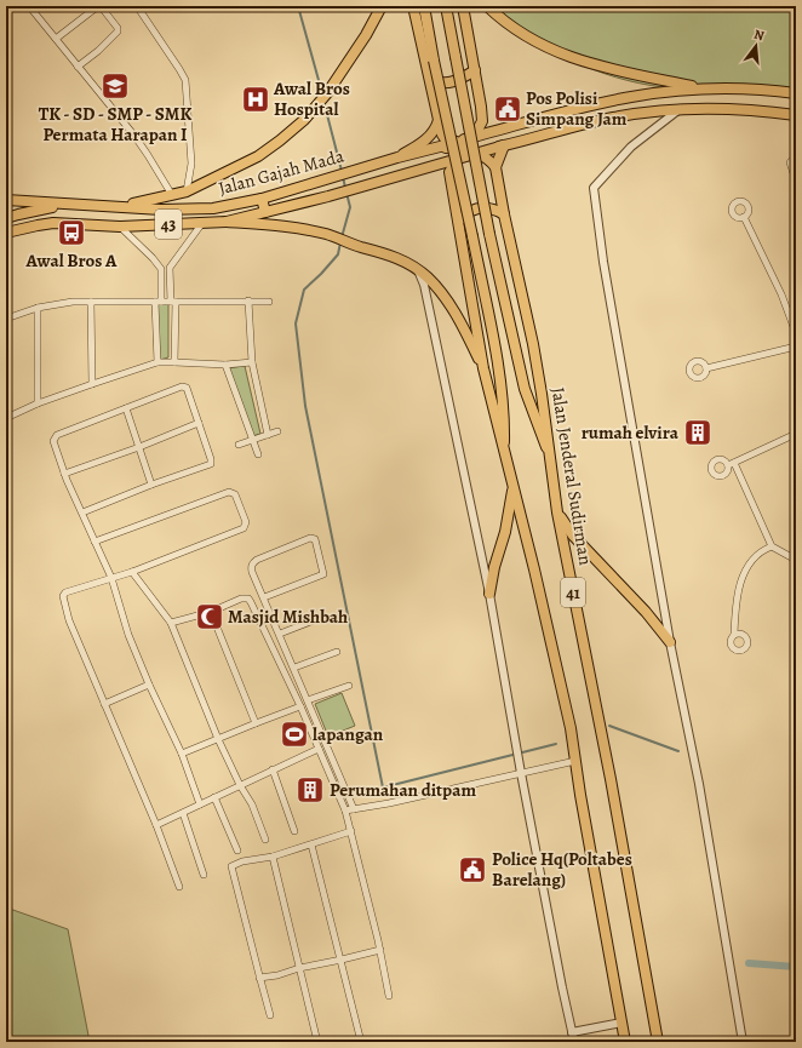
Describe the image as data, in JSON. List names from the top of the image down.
{
  "streets": {
    "main road": [
      "Jalan Gajah Mada",
      "43",
      "Jalan Jenderal Sudirman",
      "41"
    ]
  },
  "places": {
    "school or university": ["TK - SD - SMP - SMK Permata Harapan I"],
    "hospital": ["Awal Bros Hospital"],
    "public building": ["Pos Polisi Simpang Jam", "Police Hq(Poltabes Barelang)"],
    "bus stop": ["Awal Bros A"],
    "building": ["rumah elvira", "Perumahan ditpam"],
    "mosque": ["Masjid Mishbah"],
    "sports": ["lapangan"]
  },
  "north": "top"
}
